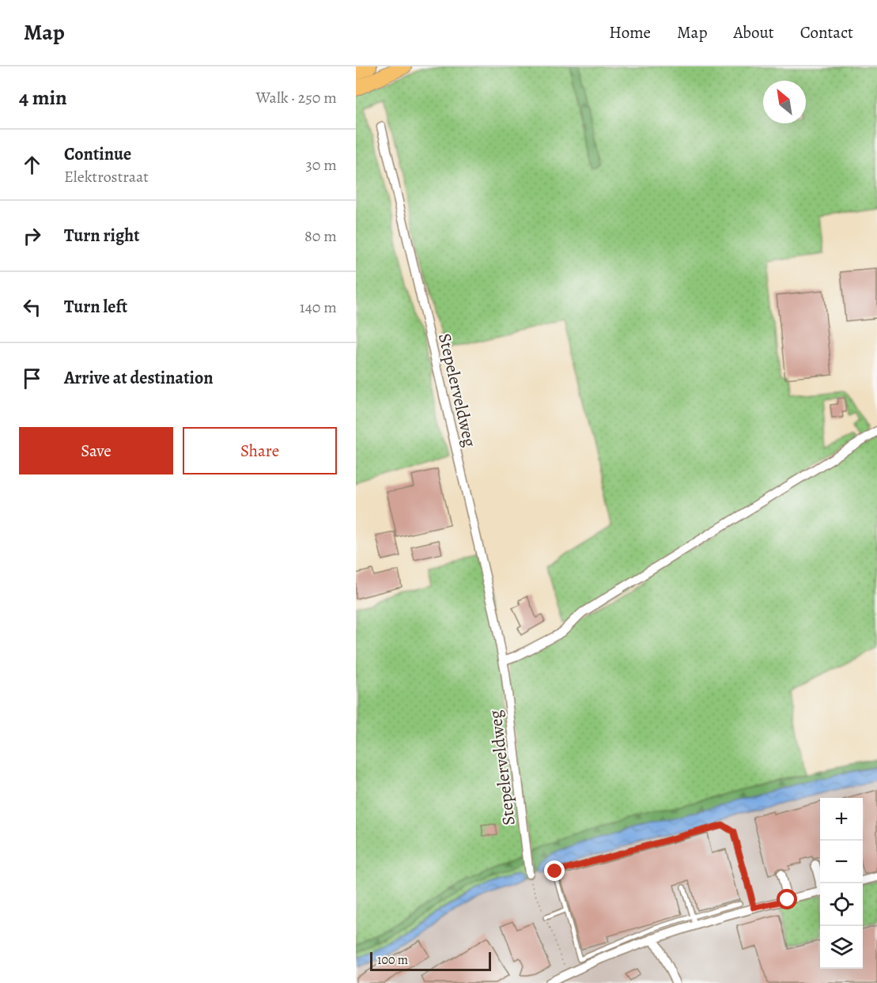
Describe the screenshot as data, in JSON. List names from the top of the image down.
{
  "streets": {
    "street": ["Stepelerveldweg"]
  },
  "scale_bar": "100 m",
  "north": "top left",
  "page": {
    "header": "Map",
    "nav": [
      "Home",
      "Map",
      "About",
      "Contact"
    ],
    "heading": ["4 min", "Walk · 250 m"],
    "list": [
      ["Continue", "Elektrostraat", "30 m"],
      ["Turn right", "80 m"],
      ["Turn left", "140 m"],
      "Arrive at destination"
    ],
    "buttons": ["Save", "Share"],
    "map_buttons": ["+", "−"],
    "scale": "100 m"
  }
}
